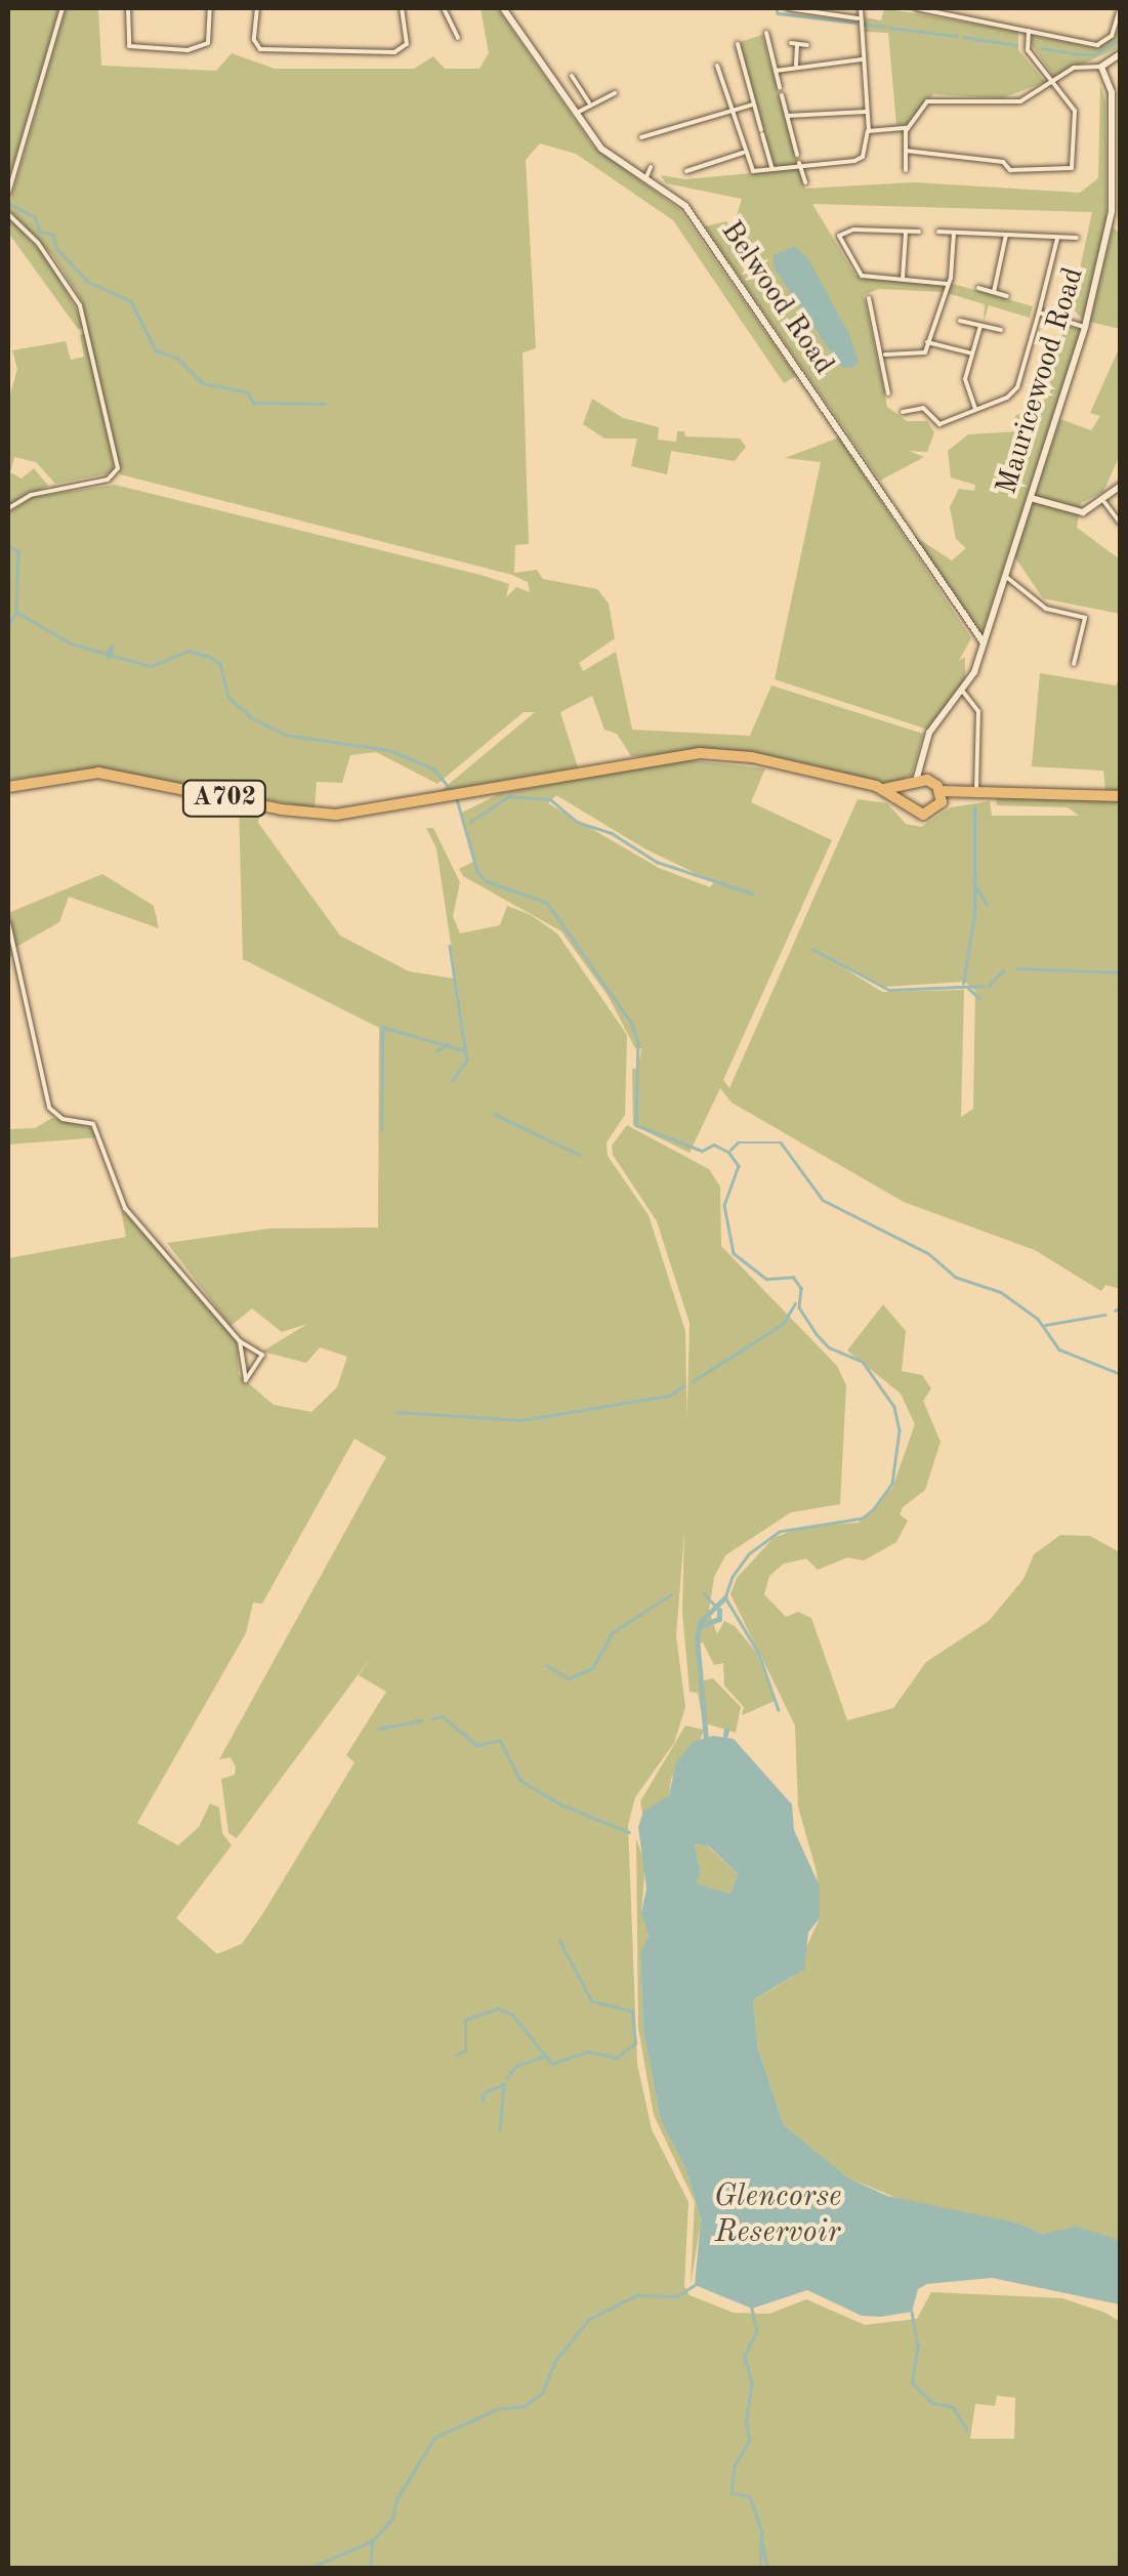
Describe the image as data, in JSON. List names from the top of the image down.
{
  "streets": {
    "highway": ["A702"],
    "street": ["Belwood Road", "Mauricewood Road"]
  },
  "crossings": [
    ["Belwood Road", "Mauricewood Road"],
    ["Mauricewood Road", "A702"]
  ],
  "water": ["Glencorse Reservoir"]
}
